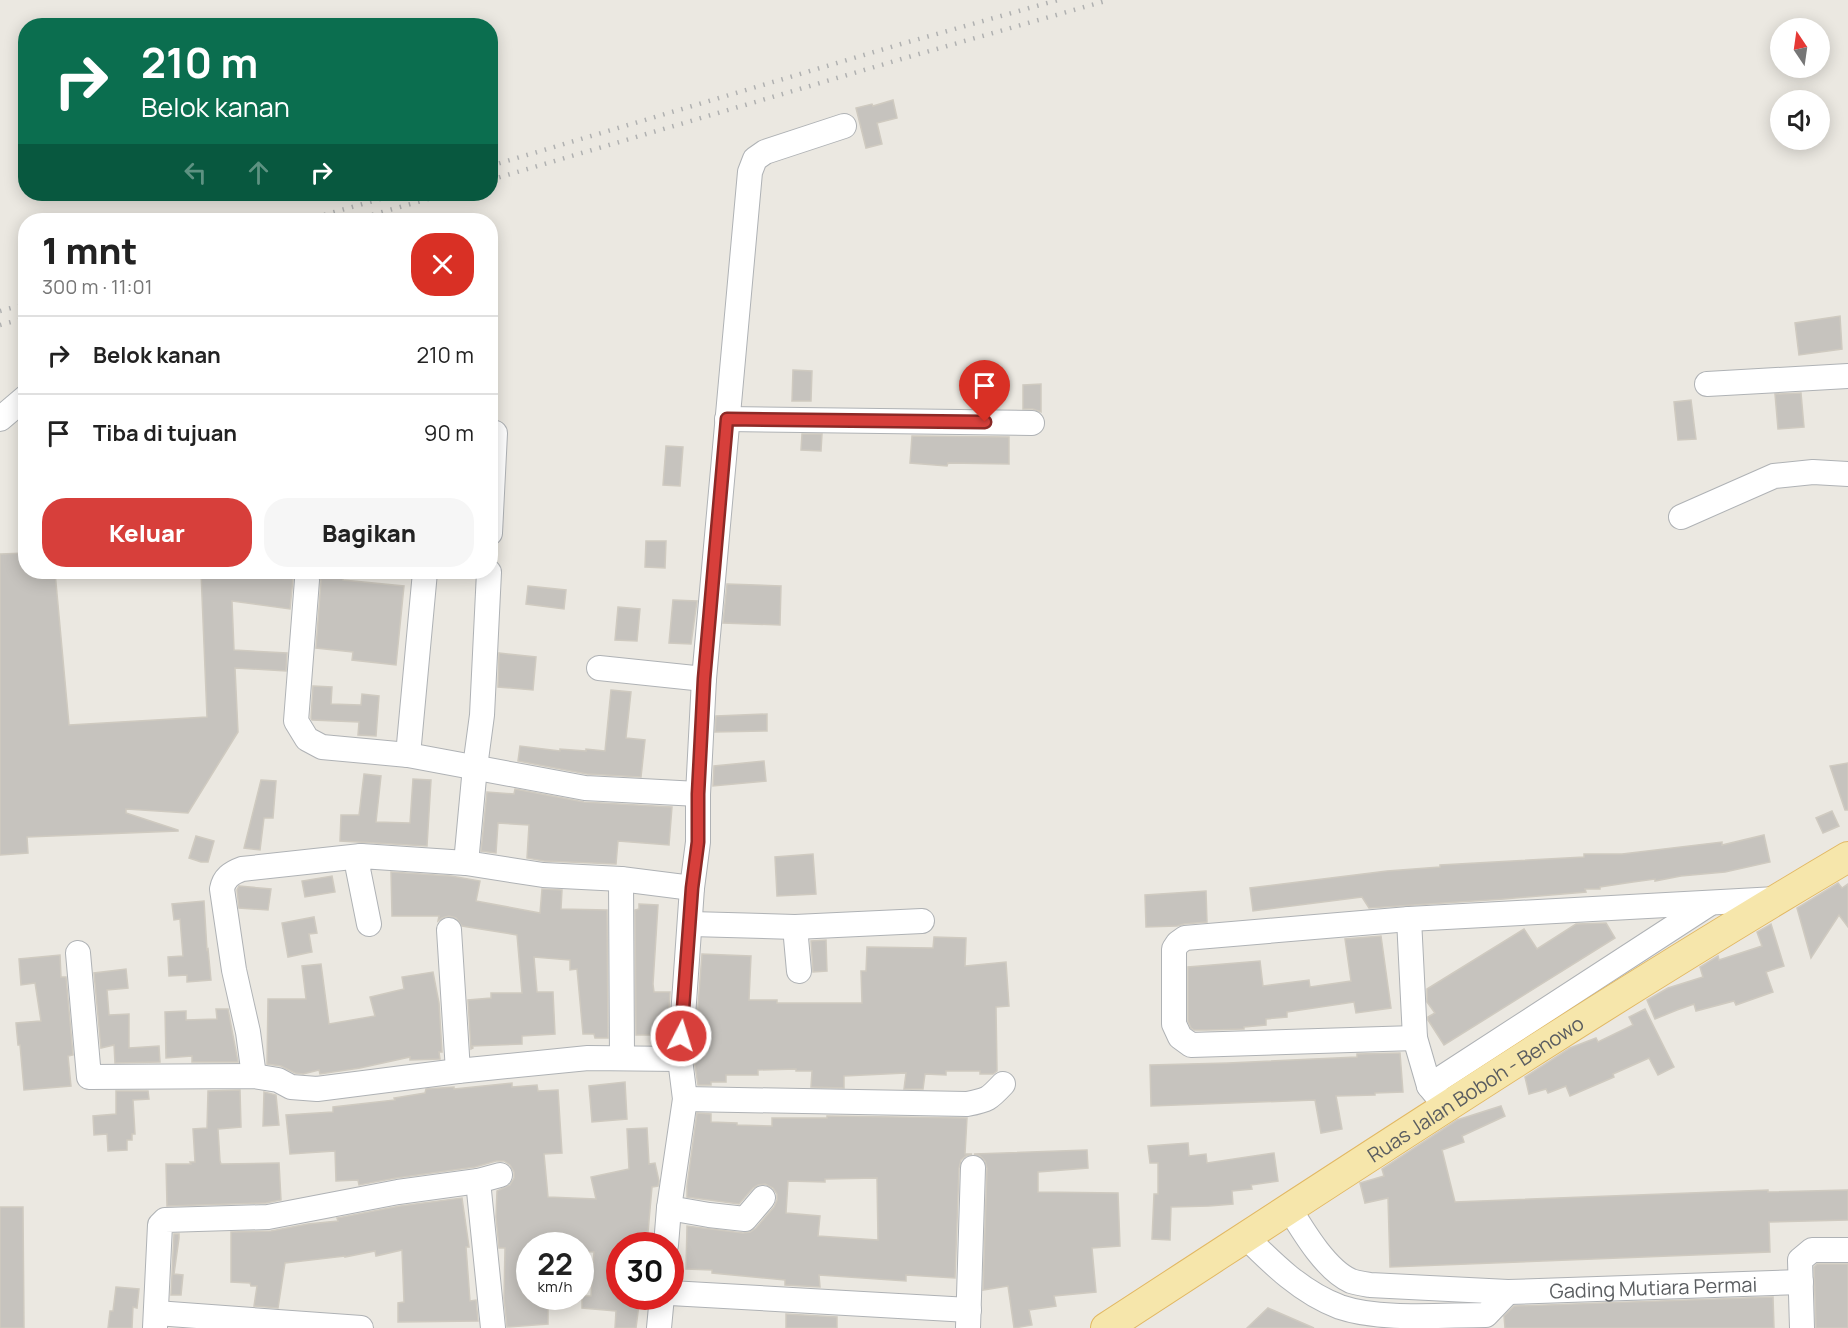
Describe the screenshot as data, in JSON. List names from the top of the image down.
{
  "streets": {
    "main road": ["Ruas Jalan Boboh - Benowo"],
    "street": ["Gading Mutiara Permai"]
  },
  "crossings": [
    ["Ruas Jalan Boboh - Benowo", "Gading Mutiara Permai"]
  ],
  "north": "top",
  "page": {
    "turn": ["210 m", "Belok kanan"],
    "heading": ["1 mnt", "300 m · 11:01"],
    "list": [
      {
        "name": "Belok kanan",
        "value": "210 m"
      },
      {
        "name": "Tiba di tujuan",
        "value": "90 m"
      }
    ],
    "buttons": ["Keluar", "Bagikan"],
    "speed": "22 km/h",
    "limit": "30"
  }
}
